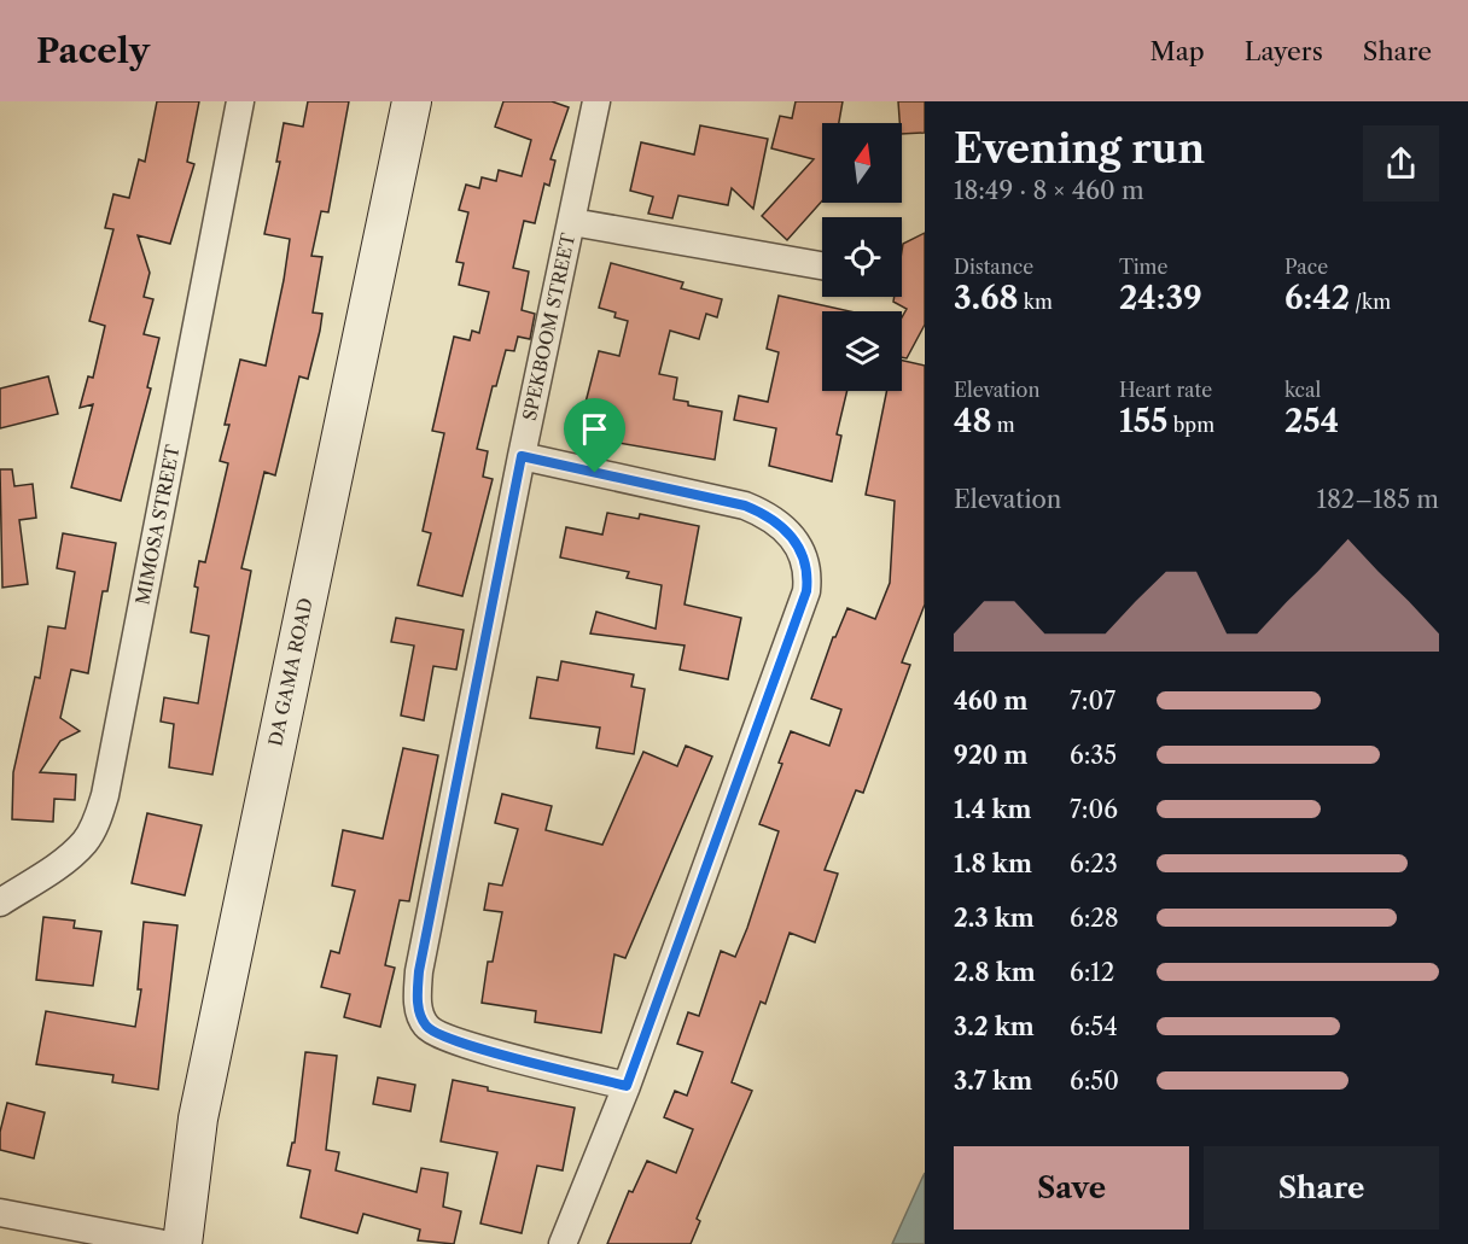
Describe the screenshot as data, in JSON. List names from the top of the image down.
{
  "streets": {
    "street": ["SPEKBOOM STREET", "MIMOSA STREET", "DA GAMA ROAD"]
  },
  "north": "top",
  "page": {
    "header": "Pacely",
    "nav": ["Map", "Layers", "Share"],
    "heading": ["Evening run", "18:49 · 8 × 460 m"],
    "stats": [
      ["Distance", "3.68 km"],
      ["Time", "24:39"],
      ["Pace", "6:42 /km"],
      ["Elevation", "48 m"],
      ["Heart rate", "155 bpm"],
      ["kcal", "254"]
    ],
    "chart": ["Elevation", "182–185 m"],
    "list": [
      {
        "name": "460 m",
        "note": "7:07"
      },
      {
        "name": "920 m",
        "note": "6:35"
      },
      {
        "name": "1.4 km",
        "note": "7:06"
      },
      {
        "name": "1.8 km",
        "note": "6:23"
      },
      {
        "name": "2.3 km",
        "note": "6:28"
      },
      {
        "name": "2.8 km",
        "note": "6:12"
      },
      {
        "name": "3.2 km",
        "note": "6:54"
      },
      {
        "name": "3.7 km",
        "note": "6:50"
      }
    ],
    "buttons": ["Save", "Share"]
  }
}
